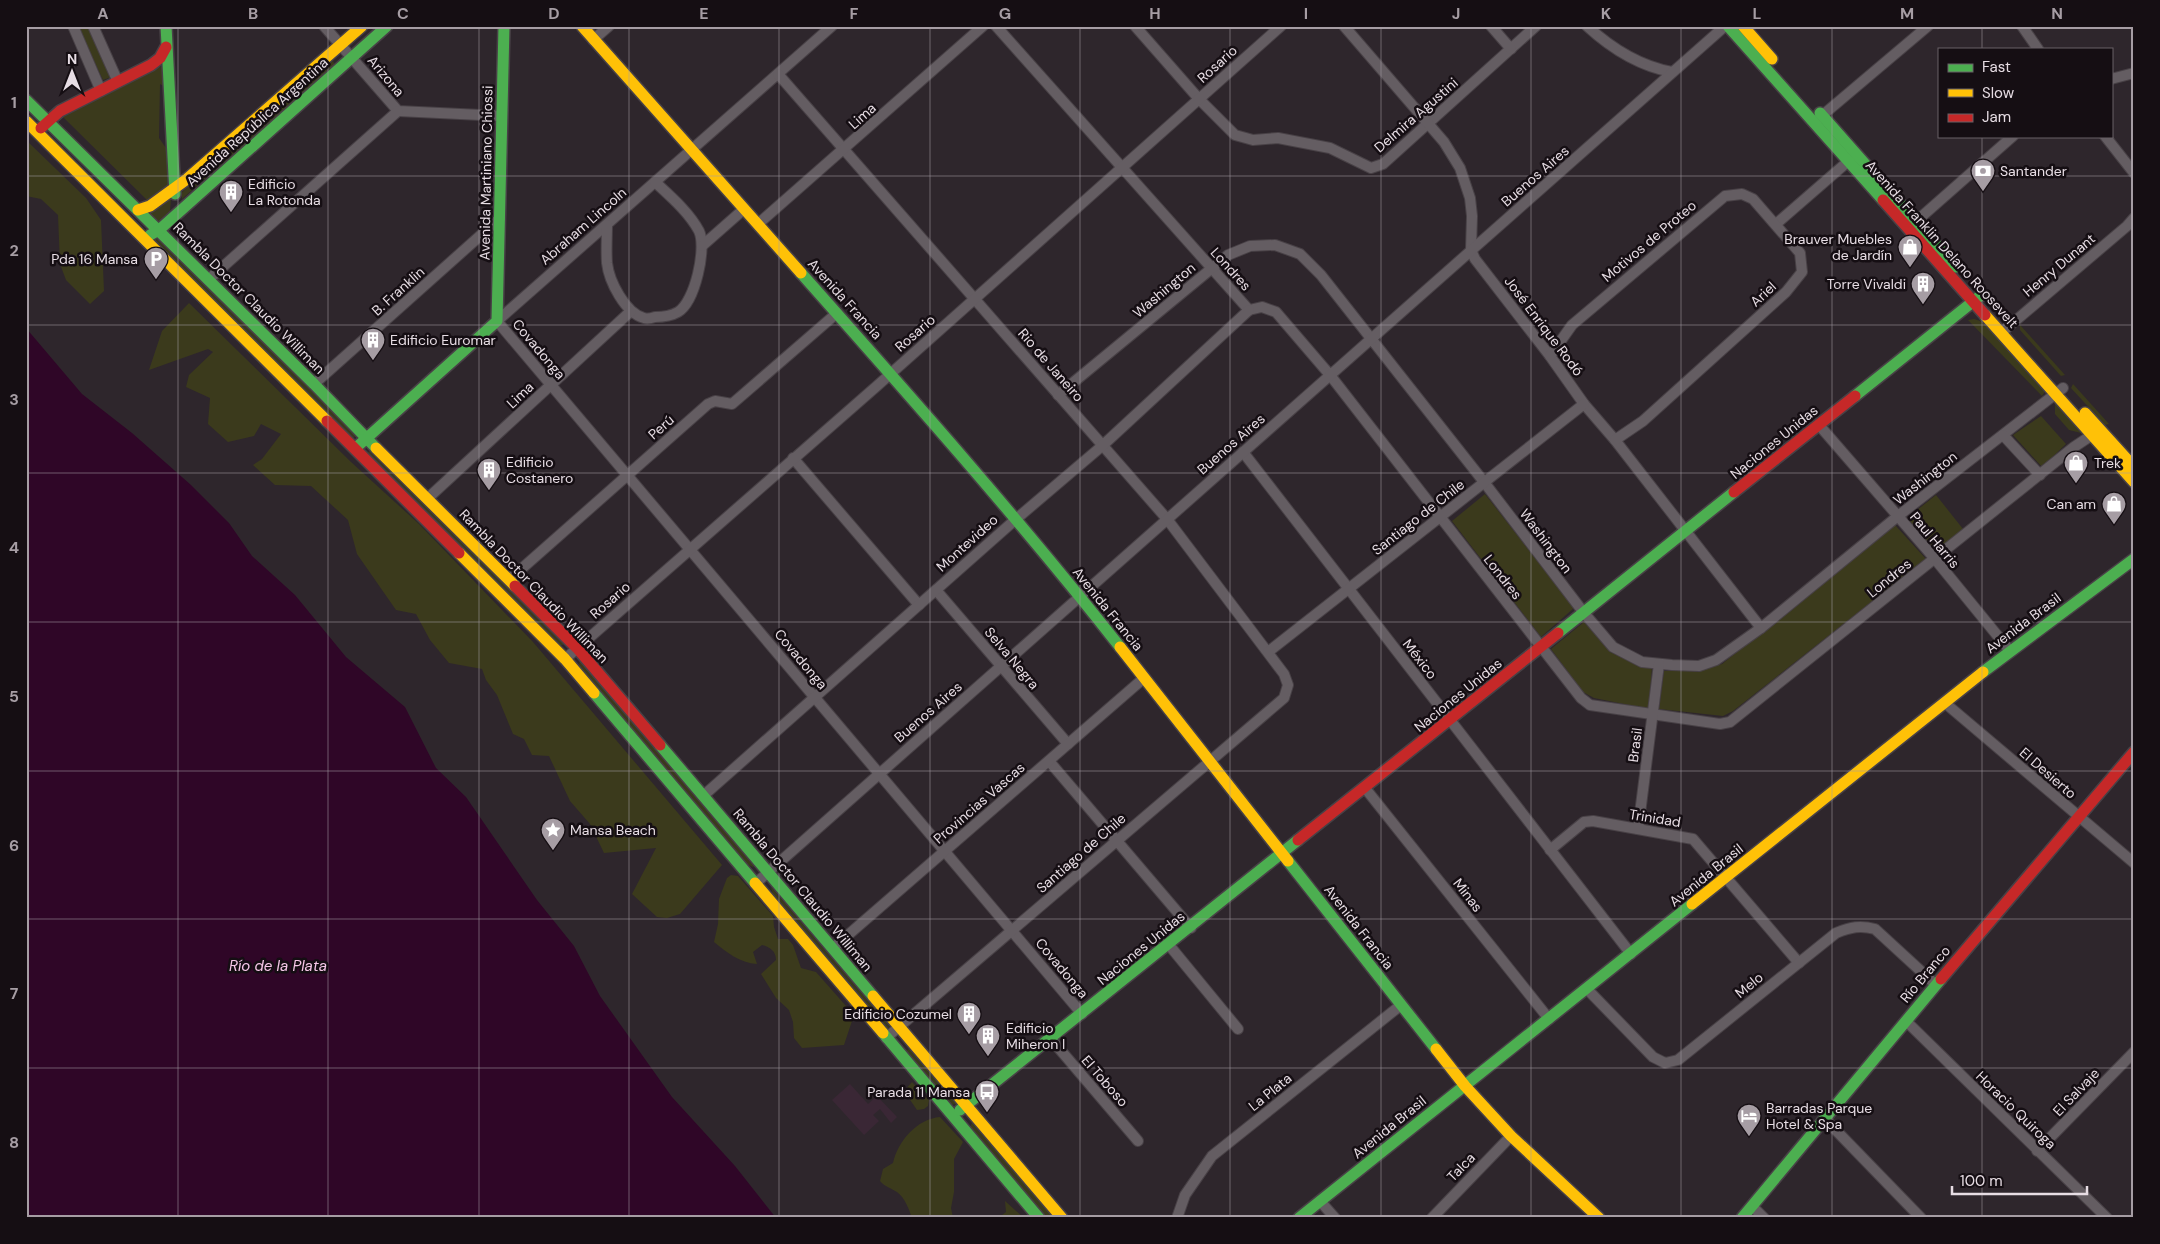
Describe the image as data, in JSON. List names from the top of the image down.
{
  "streets": {
    "street": [
      "Rosario",
      "Arizona",
      "Delmira Agustini",
      "Lima",
      "Avenida República Argentina",
      "Avenida Martiniano Chiossi",
      "Buenos Aires",
      "Abraham Lincoln",
      "Motivos de Proteo",
      "Avenida Franklin Delano Roosevelt",
      "Henry Dunant",
      "Londres",
      "Washington",
      "B. Franklin",
      "Ariel",
      "Rambla Doctor Claudio Williman",
      "Avenida Francia",
      "José Enrique Rodó",
      "Covadonga",
      "Rio de Janeiro",
      "Perú",
      "Naciones Unidas",
      "Santiago de Chile",
      "Paul Harris",
      "Montevideo",
      "Avenida Brasil",
      "Selva Negra",
      "México",
      "Brasil",
      "El Desierto",
      "Provincias Vascas",
      "Trinidad",
      "Minas",
      "Río Branco",
      "Melo",
      "El Toboso",
      "La Plata",
      "El Salvaje",
      "Horacio Quiroga",
      "Talca"
    ]
  },
  "crossings": [
    ["Rosario", "Delmira Agustini"],
    ["Rosario", "Londres"],
    ["Rosario", "Rambla Doctor Claudio Williman"],
    ["Rosario", "Avenida Francia"],
    ["Rosario", "Covadonga"],
    ["Rosario", "Rio de Janeiro"],
    ["Arizona", "Avenida República Argentina"],
    ["Arizona", "Avenida Martiniano Chiossi"],
    ["Lima", "Abraham Lincoln"],
    ["Lima", "Rambla Doctor Claudio Williman"],
    ["Lima", "Avenida Francia"],
    ["Lima", "Covadonga"],
    ["Lima", "Rio de Janeiro"],
    ["Avenida República Argentina", "Rambla Doctor Claudio Williman"],
    ["Avenida Martiniano Chiossi", "Abraham Lincoln"],
    ["Avenida Martiniano Chiossi", "B. Franklin"],
    ["Avenida Martiniano Chiossi", "Covadonga"],
    ["Buenos Aires", "Avenida Franklin Delano Roosevelt"],
    ["Buenos Aires", "Londres"],
    ["Buenos Aires", "Washington"],
    ["Buenos Aires", "Rambla Doctor Claudio Williman"],
    ["Buenos Aires", "Avenida Francia"],
    ["Buenos Aires", "José Enrique Rodó"],
    ["Buenos Aires", "Covadonga"],
    ["Buenos Aires", "Rio de Janeiro"],
    ["Buenos Aires", "Selva Negra"],
    ["Buenos Aires", "México"],
    ["Abraham Lincoln", "Rambla Doctor Claudio Williman"],
    ["Abraham Lincoln", "Avenida Francia"],
    ["Abraham Lincoln", "Covadonga"],
    ["Abraham Lincoln", "Rio de Janeiro"],
    ["Motivos de Proteo", "Ariel"],
    ["Motivos de Proteo", "José Enrique Rodó"],
    ["Avenida Franklin Delano Roosevelt", "Henry Dunant"],
    ["Avenida Franklin Delano Roosevelt", "Londres"],
    ["Avenida Franklin Delano Roosevelt", "Washington"],
    ["Avenida Franklin Delano Roosevelt", "Naciones Unidas"],
    ["Londres", "Washington"],
    ["Londres", "Naciones Unidas"],
    ["Londres", "Santiago de Chile"],
    ["Londres", "Paul Harris"],
    ["Londres", "Montevideo"],
    ["Londres", "Brasil"],
    ["Washington", "José Enrique Rodó"],
    ["Washington", "Rio de Janeiro"],
    ["Washington", "Naciones Unidas"],
    ["Washington", "Santiago de Chile"],
    ["Washington", "Paul Harris"],
    ["Washington", "Brasil"],
    ["B. Franklin", "Rambla Doctor Claudio Williman"],
    ["Ariel", "José Enrique Rodó"],
    ["Rambla Doctor Claudio Williman", "Perú"],
    ["Rambla Doctor Claudio Williman", "Naciones Unidas"],
    ["Rambla Doctor Claudio Williman", "Santiago de Chile"],
    ["Rambla Doctor Claudio Williman", "Montevideo"],
    ["Rambla Doctor Claudio Williman", "Provincias Vascas"],
    ["Avenida Francia", "Perú"],
    ["Avenida Francia", "Naciones Unidas"],
    ["Avenida Francia", "Santiago de Chile"],
    ["Avenida Francia", "Montevideo"],
    ["Avenida Francia", "Avenida Brasil"],
    ["Avenida Francia", "Provincias Vascas"],
    ["Avenida Francia", "La Plata"],
    ["Avenida Francia", "Talca"],
    ["José Enrique Rodó", "Naciones Unidas"],
    ["José Enrique Rodó", "Santiago de Chile"],
    ["Covadonga", "Perú"],
    ["Covadonga", "Naciones Unidas"],
    ["Covadonga", "Santiago de Chile"],
    ["Covadonga", "Montevideo"],
    ["Covadonga", "Provincias Vascas"],
    ["Rio de Janeiro", "Santiago de Chile"],
    ["Rio de Janeiro", "Montevideo"],
    ["Naciones Unidas", "Paul Harris"],
    ["Naciones Unidas", "México"],
    ["Naciones Unidas", "Minas"],
    ["Naciones Unidas", "El Toboso"],
    ["Santiago de Chile", "México"],
    ["Paul Harris", "Avenida Brasil"],
    ["Montevideo", "Selva Negra"],
    ["Avenida Brasil", "México"],
    ["Avenida Brasil", "El Desierto"],
    ["Avenida Brasil", "Trinidad"],
    ["Avenida Brasil", "Minas"],
    ["Avenida Brasil", "Melo"],
    ["Selva Negra", "Provincias Vascas"],
    ["México", "Trinidad"],
    ["Brasil", "Trinidad"],
    ["El Desierto", "Río Branco"],
    ["Trinidad", "Melo"],
    ["Río Branco", "Melo"],
    ["Río Branco", "Horacio Quiroga"],
    ["El Salvaje", "Horacio Quiroga"]
  ],
  "water": ["Río de la Plata"],
  "places": {
    "bank": ["Santander"],
    "building": [
      "Edificio La Rotonda",
      "Torre Vivaldi",
      "Edificio Euromar",
      "Edificio Costanero",
      "Edificio Cozumel",
      "Edificio Miheron I"
    ],
    "shop": ["Brauver Muebles de Jardín", "Trek", "Can am"],
    "parking": ["Pda 16 Mansa"],
    "place": ["Mansa Beach"],
    "bus stop": ["Parada 11 Mansa"],
    "hotel": ["Barradas Parque Hotel & Spa"]
  },
  "legend": ["Fast", "Slow", "Jam"],
  "scale_bar": "100 m",
  "north": "top",
  "grid": {
    "columns": [
      "A",
      "B",
      "C",
      "D",
      "E",
      "F",
      "G",
      "H",
      "I",
      "J",
      "K",
      "L",
      "M",
      "N"
    ],
    "rows": [
      "1",
      "2",
      "3",
      "4",
      "5",
      "6",
      "7",
      "8"
    ]
  }
}
